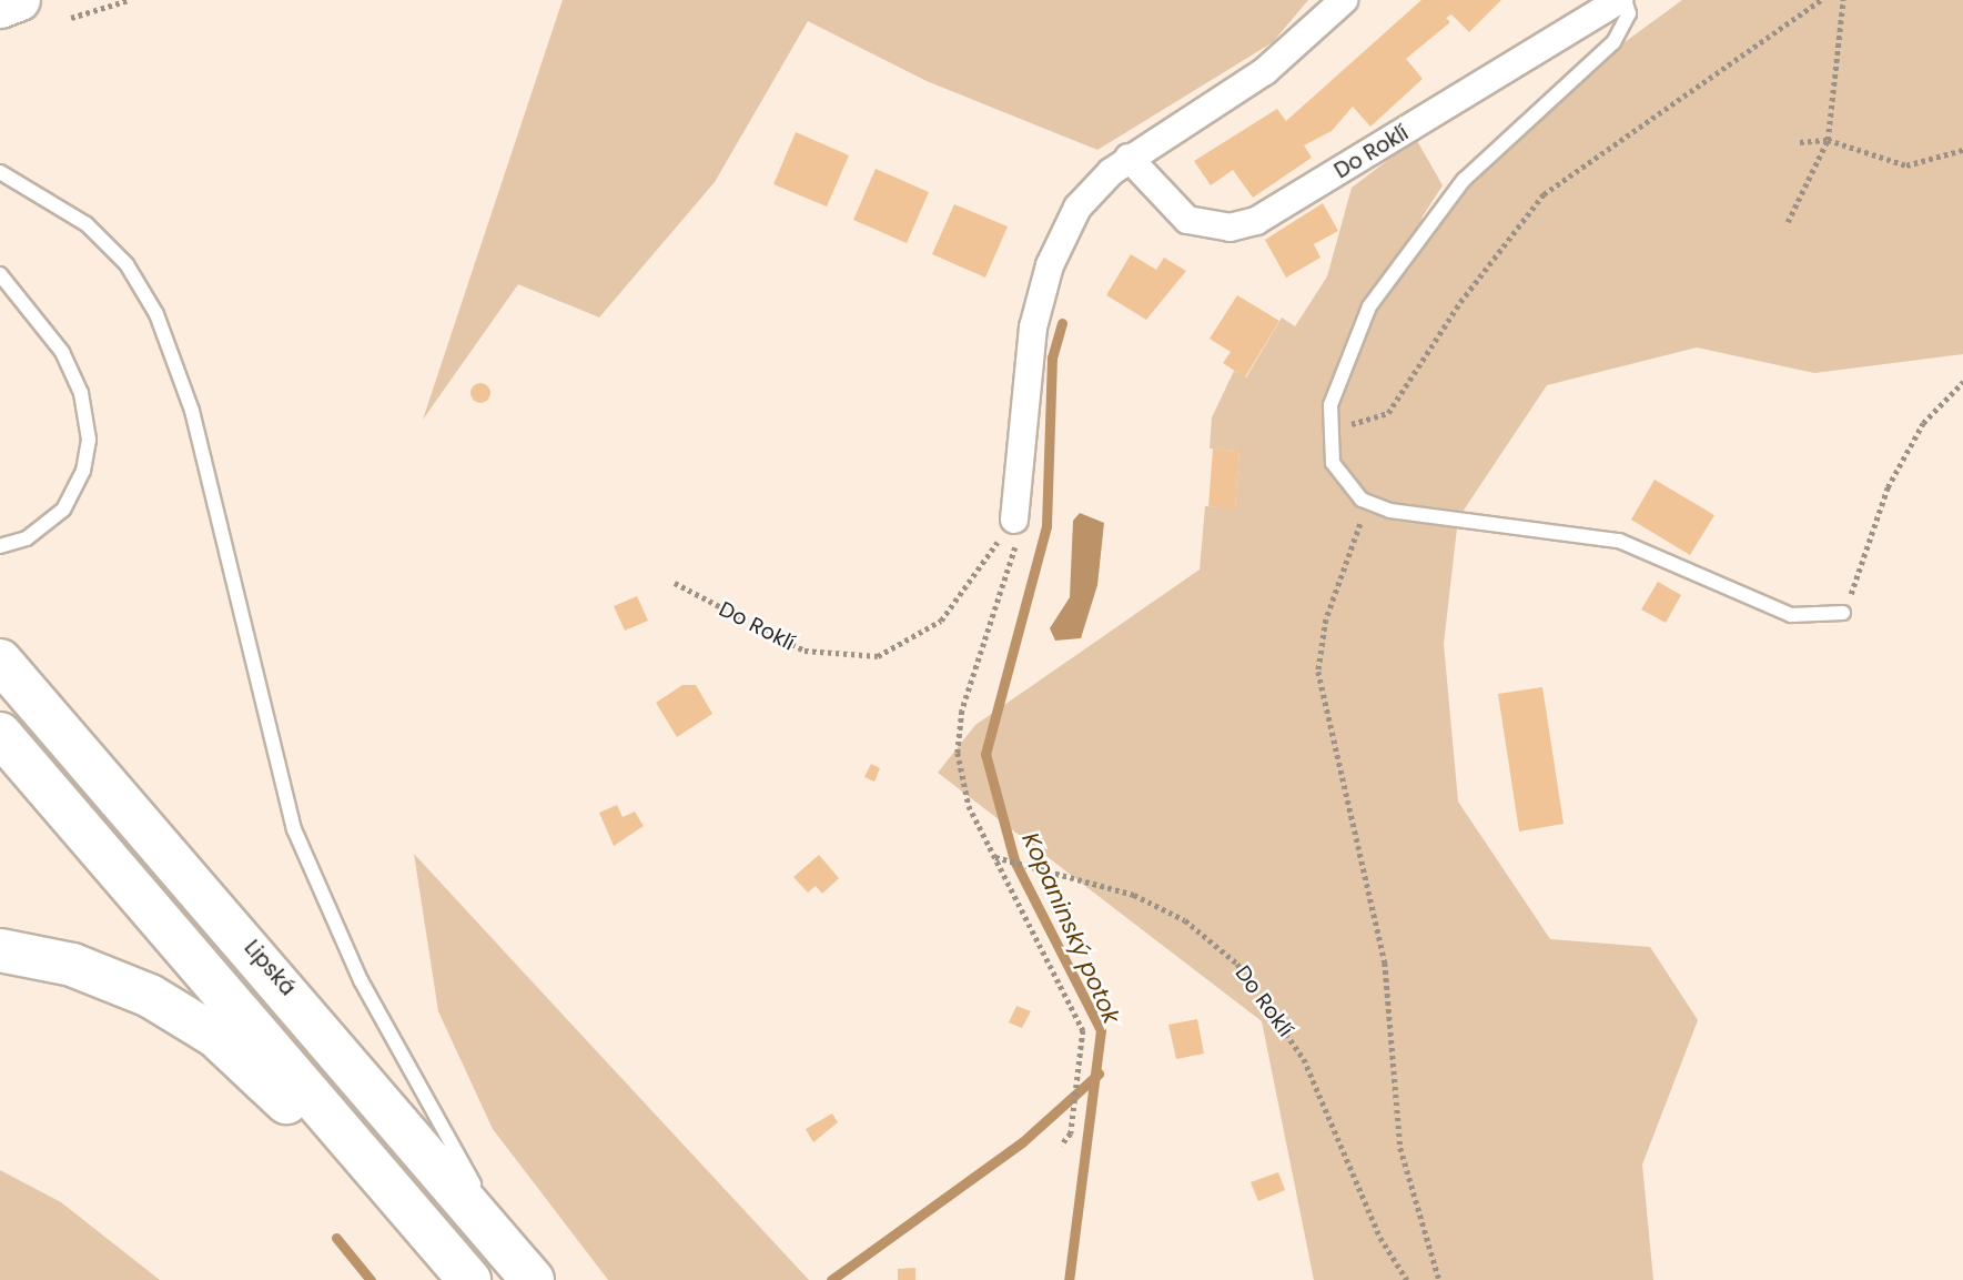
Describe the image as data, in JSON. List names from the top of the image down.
{
  "streets": {
    "highway": ["Lipská"],
    "street": ["Do Roklí"]
  },
  "water": ["Kopaninský potok"]
}
